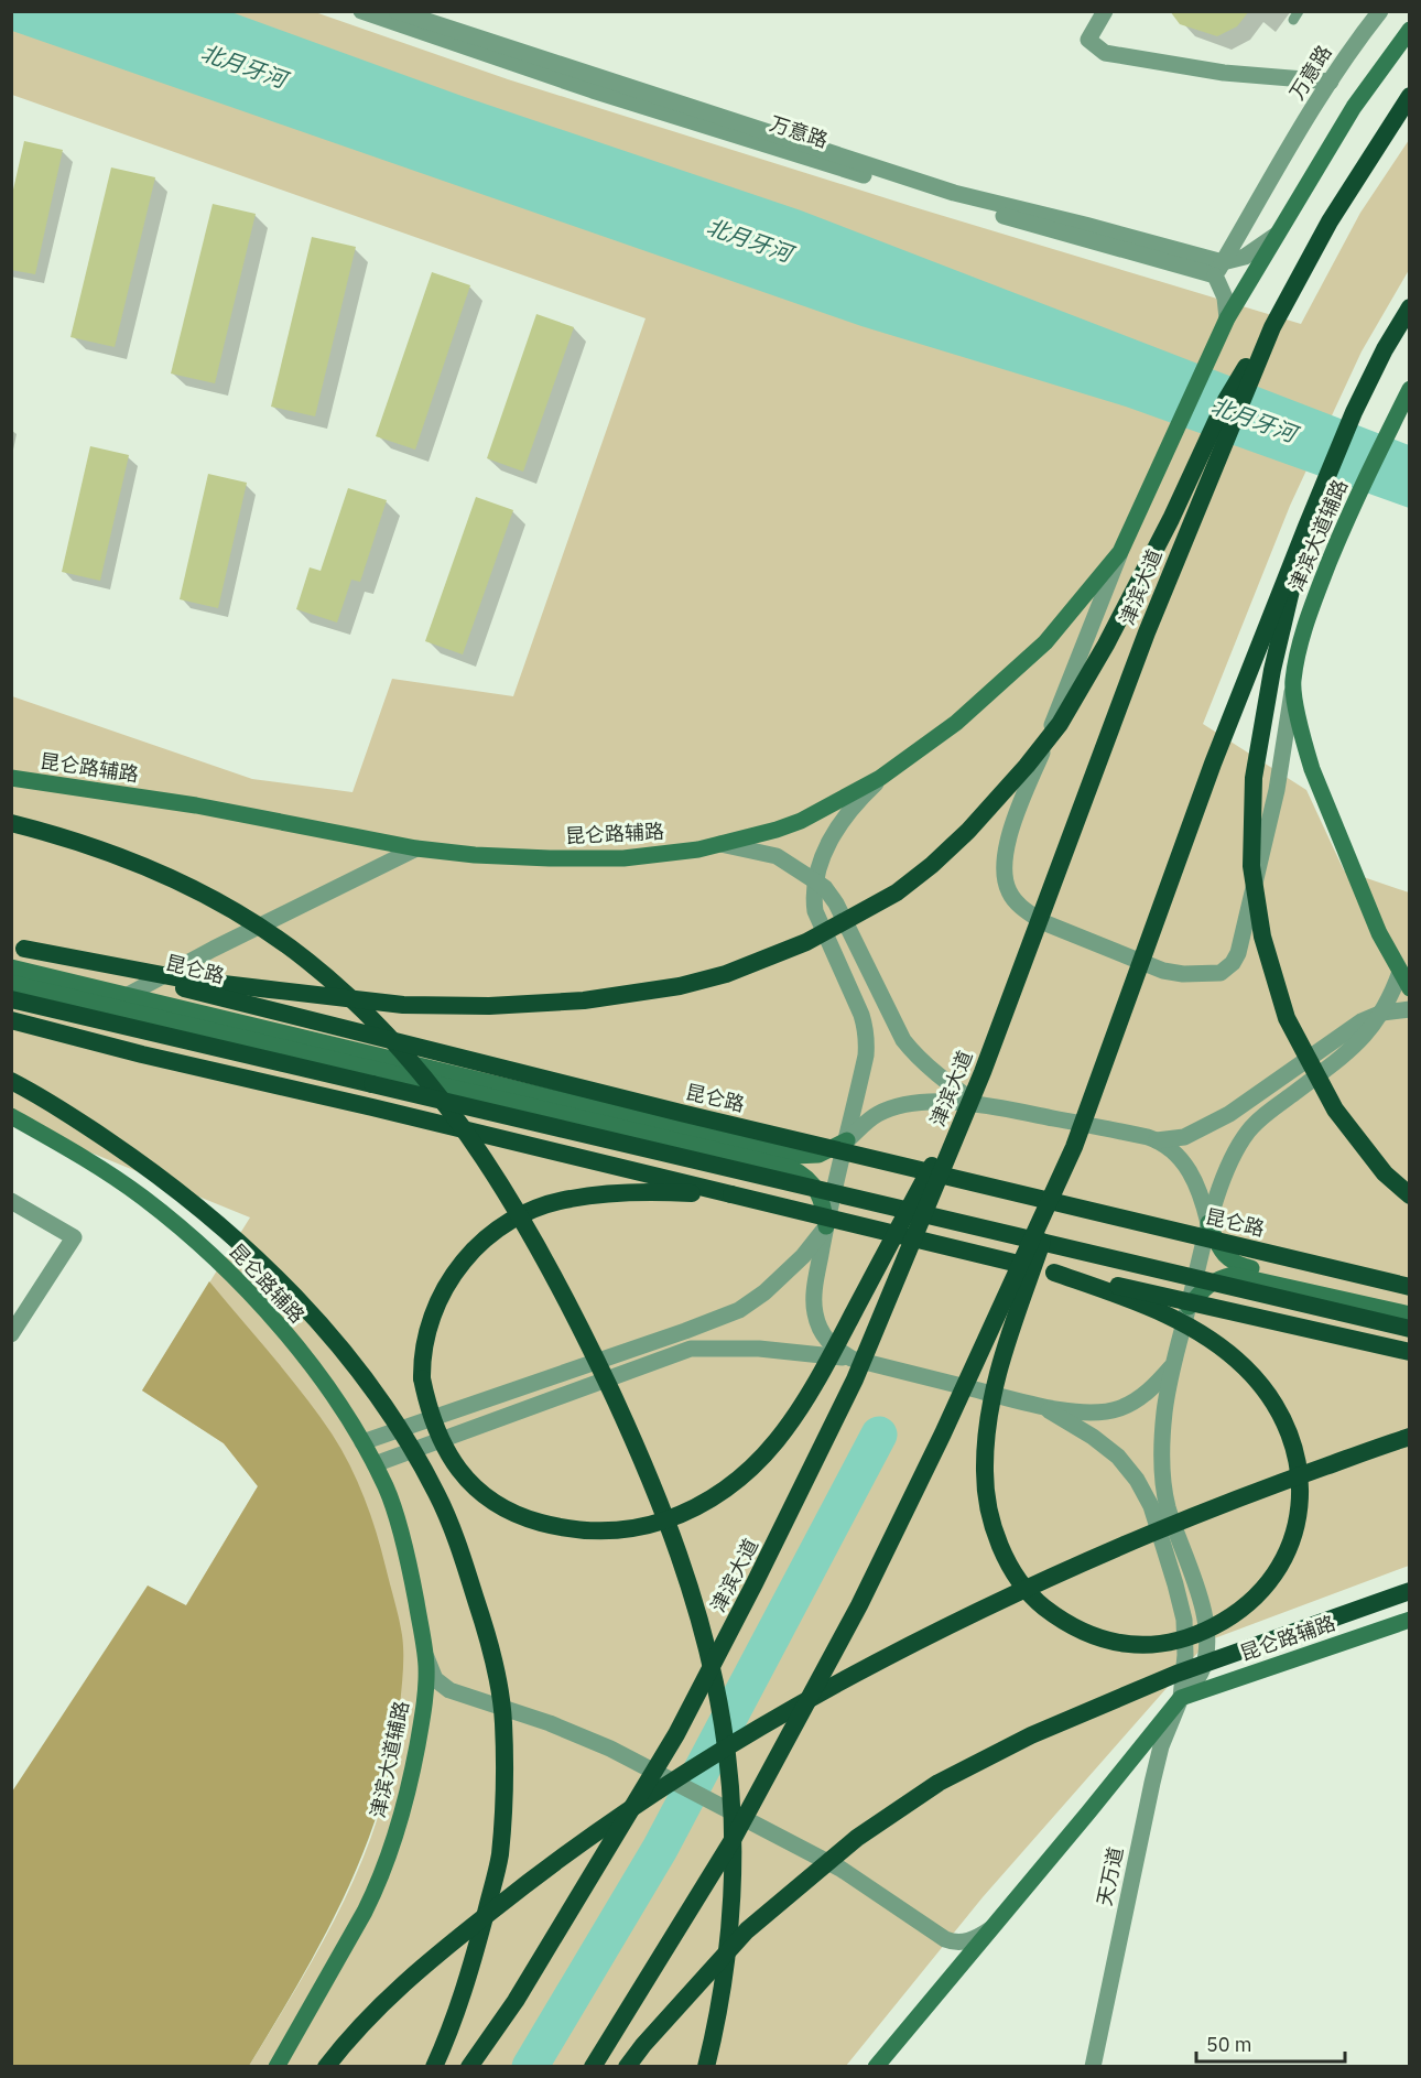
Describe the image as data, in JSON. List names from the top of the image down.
{
  "streets": {
    "highway": ["津滨大道", "昆仑路"],
    "main road": ["津滨大道辅路", "昆仑路辅路"],
    "street": ["万意路", "天万道"]
  },
  "crossings": [
    ["津滨大道辅路", "昆仑路辅路"],
    ["昆仑路辅路", "天万道"]
  ],
  "water": ["北月牙河"],
  "scale_bar": "50 m"
}
